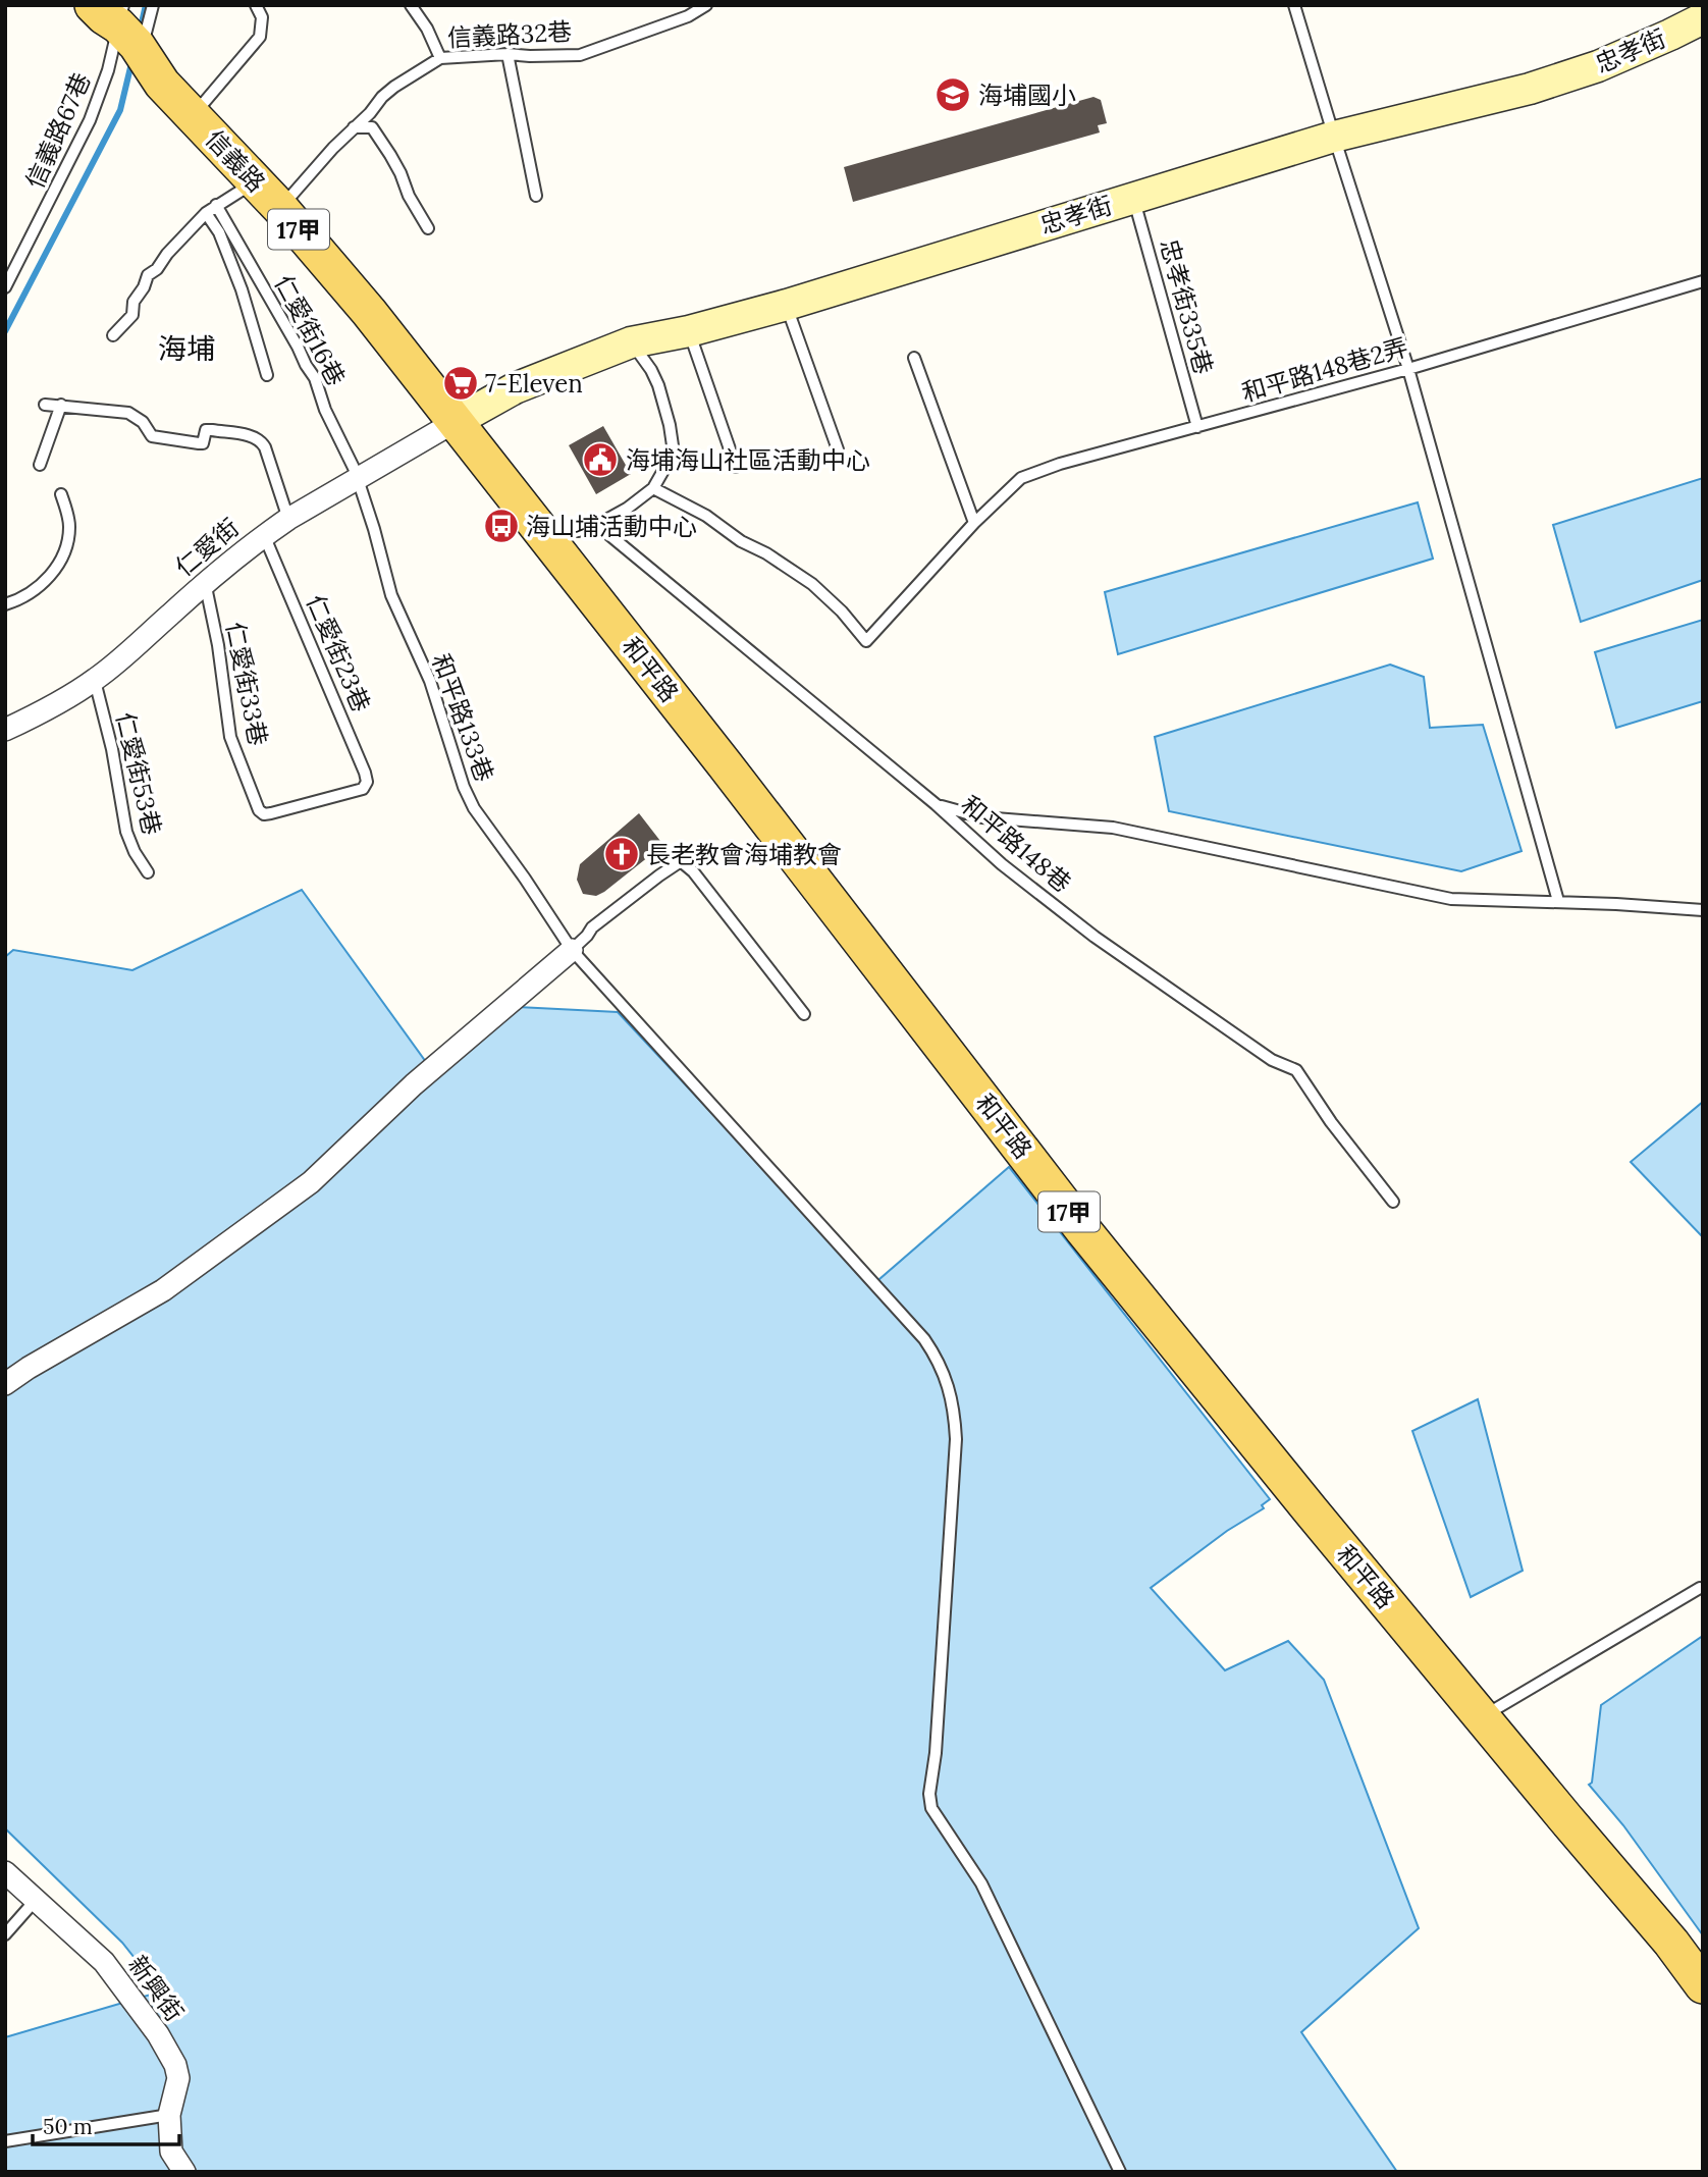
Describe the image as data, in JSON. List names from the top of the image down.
{
  "streets": {
    "main road": ["信義路", "17甲", "和平路"],
    "street": ["忠孝街", "仁愛街", "新興街"],
    "lane": [
      "信義路32巷",
      "信義路67巷",
      "忠孝街335巷",
      "仁愛街16巷",
      "和平路148巷2弄",
      "仁愛街23巷",
      "仁愛街33巷",
      "和平路133巷",
      "仁愛街53巷",
      "和平路148巷"
    ]
  },
  "crossings": [
    ["信義路32巷", "信義路"],
    ["忠孝街", "信義路"],
    ["忠孝街", "忠孝街335巷"],
    ["忠孝街", "仁愛街"],
    ["忠孝街", "和平路"],
    ["信義路67巷", "信義路"],
    ["信義路", "仁愛街"],
    ["信義路", "和平路"],
    ["忠孝街335巷", "和平路148巷2弄"],
    ["仁愛街16巷", "仁愛街"],
    ["仁愛街16巷", "和平路133巷"],
    ["仁愛街", "仁愛街23巷"],
    ["仁愛街", "和平路"],
    ["仁愛街", "仁愛街33巷"],
    ["仁愛街", "和平路133巷"],
    ["仁愛街", "仁愛街53巷"],
    ["仁愛街23巷", "仁愛街33巷"]
  ],
  "districts": ["海埔"],
  "places": {
    "school or university": ["海埔國小"],
    "supermarket": ["7-Eleven"],
    "public building": ["海埔海山社區活動中心"],
    "bus stop": ["海山埔活動中心"],
    "church": ["長老教會海埔教會"]
  },
  "scale_bar": "50 m"
}
